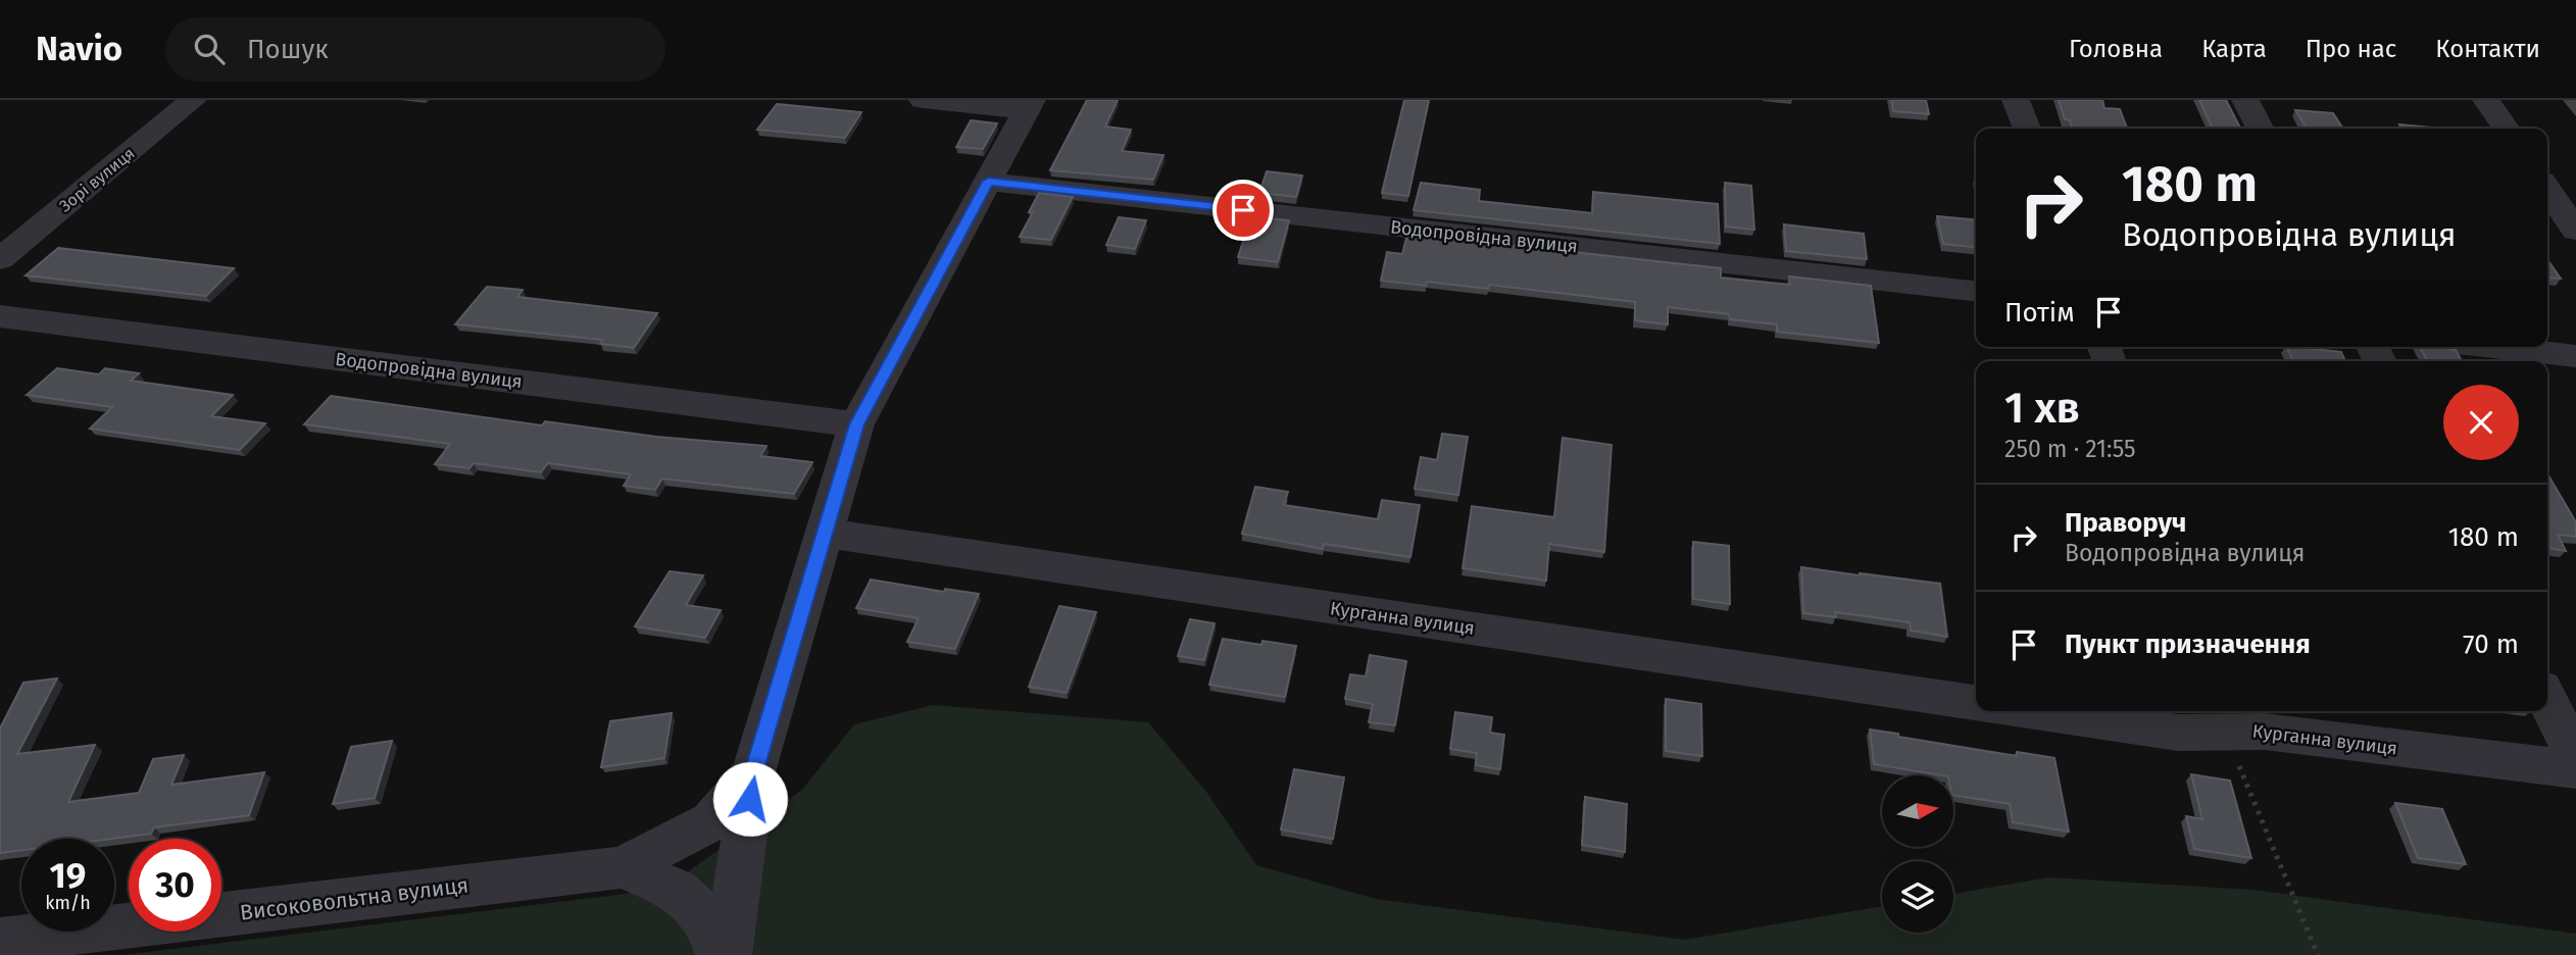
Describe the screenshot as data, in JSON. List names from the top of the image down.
{
  "streets": {
    "street": [
      "Зорі вулиця",
      "Водопровідна вулиця",
      "Курганна вулиця",
      "Високовольтна вулиця"
    ]
  },
  "north": "right",
  "page": {
    "header": "Navio",
    "search": "Пошук",
    "nav": [
      "Головна",
      "Карта",
      "Про нас",
      "Контакти"
    ],
    "turn": ["180 m", "Водопровідна вулиця"],
    "then": "Потім",
    "heading": ["1 хв", "250 m · 21:55"],
    "list": [
      {
        "name": "Праворуч",
        "note": "Водопровідна вулиця",
        "value": "180 m"
      },
      {
        "name": "Пункт призначення",
        "value": "70 m"
      }
    ],
    "speed": "19 km/h",
    "limit": "30"
  }
}
